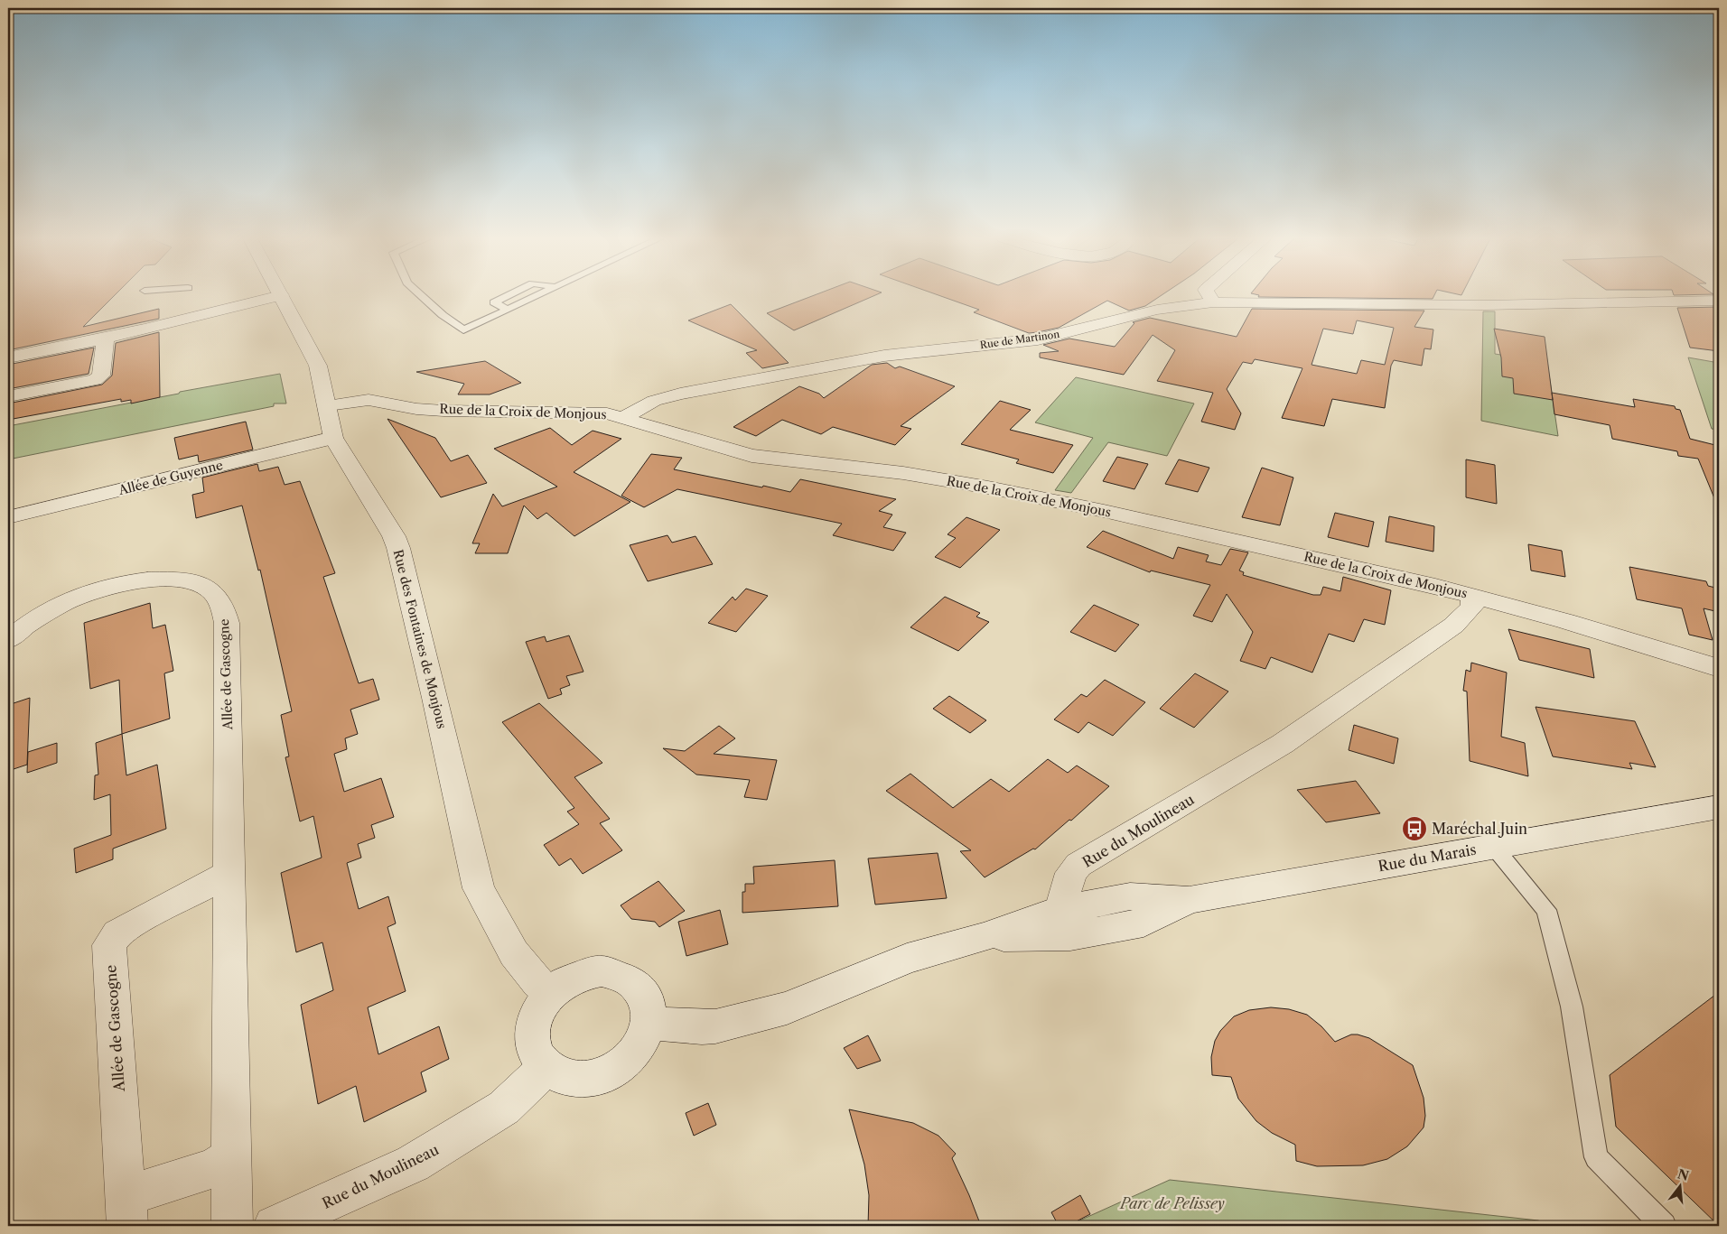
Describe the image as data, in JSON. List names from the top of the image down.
{
  "streets": {
    "street": [
      "Rue de Martinon",
      "Rue de la Croix de Monjous",
      "Allée de Guyenne",
      "Rue des Fontaines de Monjous",
      "Allée de Gascogne",
      "Rue du Moulineau",
      "Rue du Marais"
    ]
  },
  "crossings": [
    ["Rue de Martinon", "Rue de la Croix de Monjous"],
    ["Rue de la Croix de Monjous", "Rue des Fontaines de Monjous"],
    ["Rue de la Croix de Monjous", "Rue du Moulineau"],
    ["Allée de Guyenne", "Rue des Fontaines de Monjous"],
    ["Rue des Fontaines de Monjous", "Rue du Moulineau"],
    ["Rue du Moulineau", "Rue du Marais"]
  ],
  "parks": ["Parc de Pelissey"],
  "places": {
    "bus stop": ["Maréchal Juin"]
  },
  "north": "top"
}
